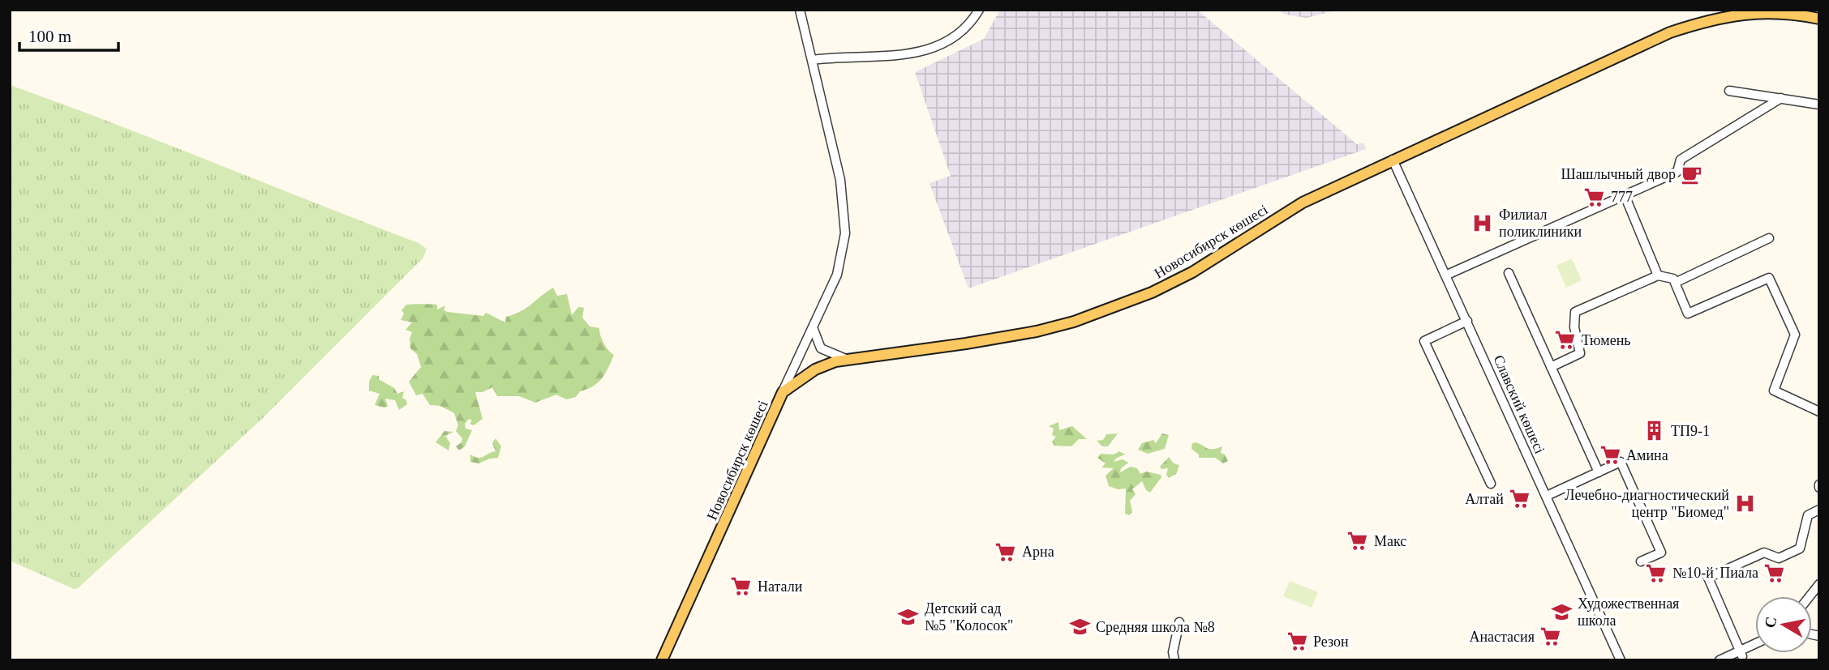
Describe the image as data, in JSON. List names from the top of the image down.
{
  "streets": {
    "main road": ["Новосибирск көшесі"],
    "street": ["Славский көшесі"]
  },
  "crossings": [
    ["Новосибирск көшесі", "Славский көшесі"]
  ],
  "places": {
    "cafe": ["Шашлычный двор"],
    "supermarket": [
      "777",
      "Тюмень",
      "Амина",
      "Алтай",
      "Макс",
      "Арна",
      "№10-й",
      "Пиала",
      "Натали",
      "Анастасия",
      "Резон"
    ],
    "hospital": ["Филиал поликлиники", "Лечебно-диагностический центр \"Биомед\""],
    "building": ["ТП9-1"],
    "school or university": ["Художественная школа", "Детский сад №5 \"Колосок\"", "Средняя школа №8"]
  },
  "scale_bar": "100 m",
  "north": "left"
}
